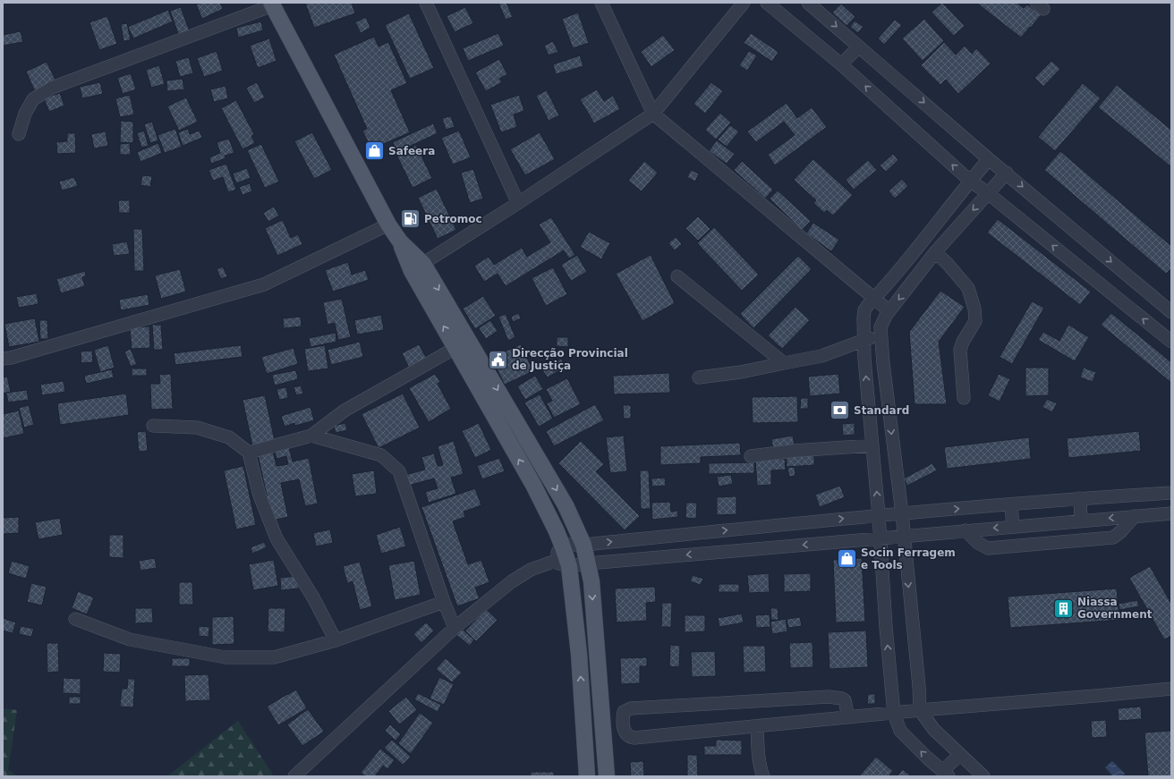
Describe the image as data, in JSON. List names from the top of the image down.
{
  "places": {
    "shop": ["Safeera", "Socin Ferragem e Tools"],
    "fuel station": ["Petromoc"],
    "public building": ["Direcção Provincial de Justiça"],
    "bank": ["Standard"],
    "building": ["Niassa Government"]
  }
}
